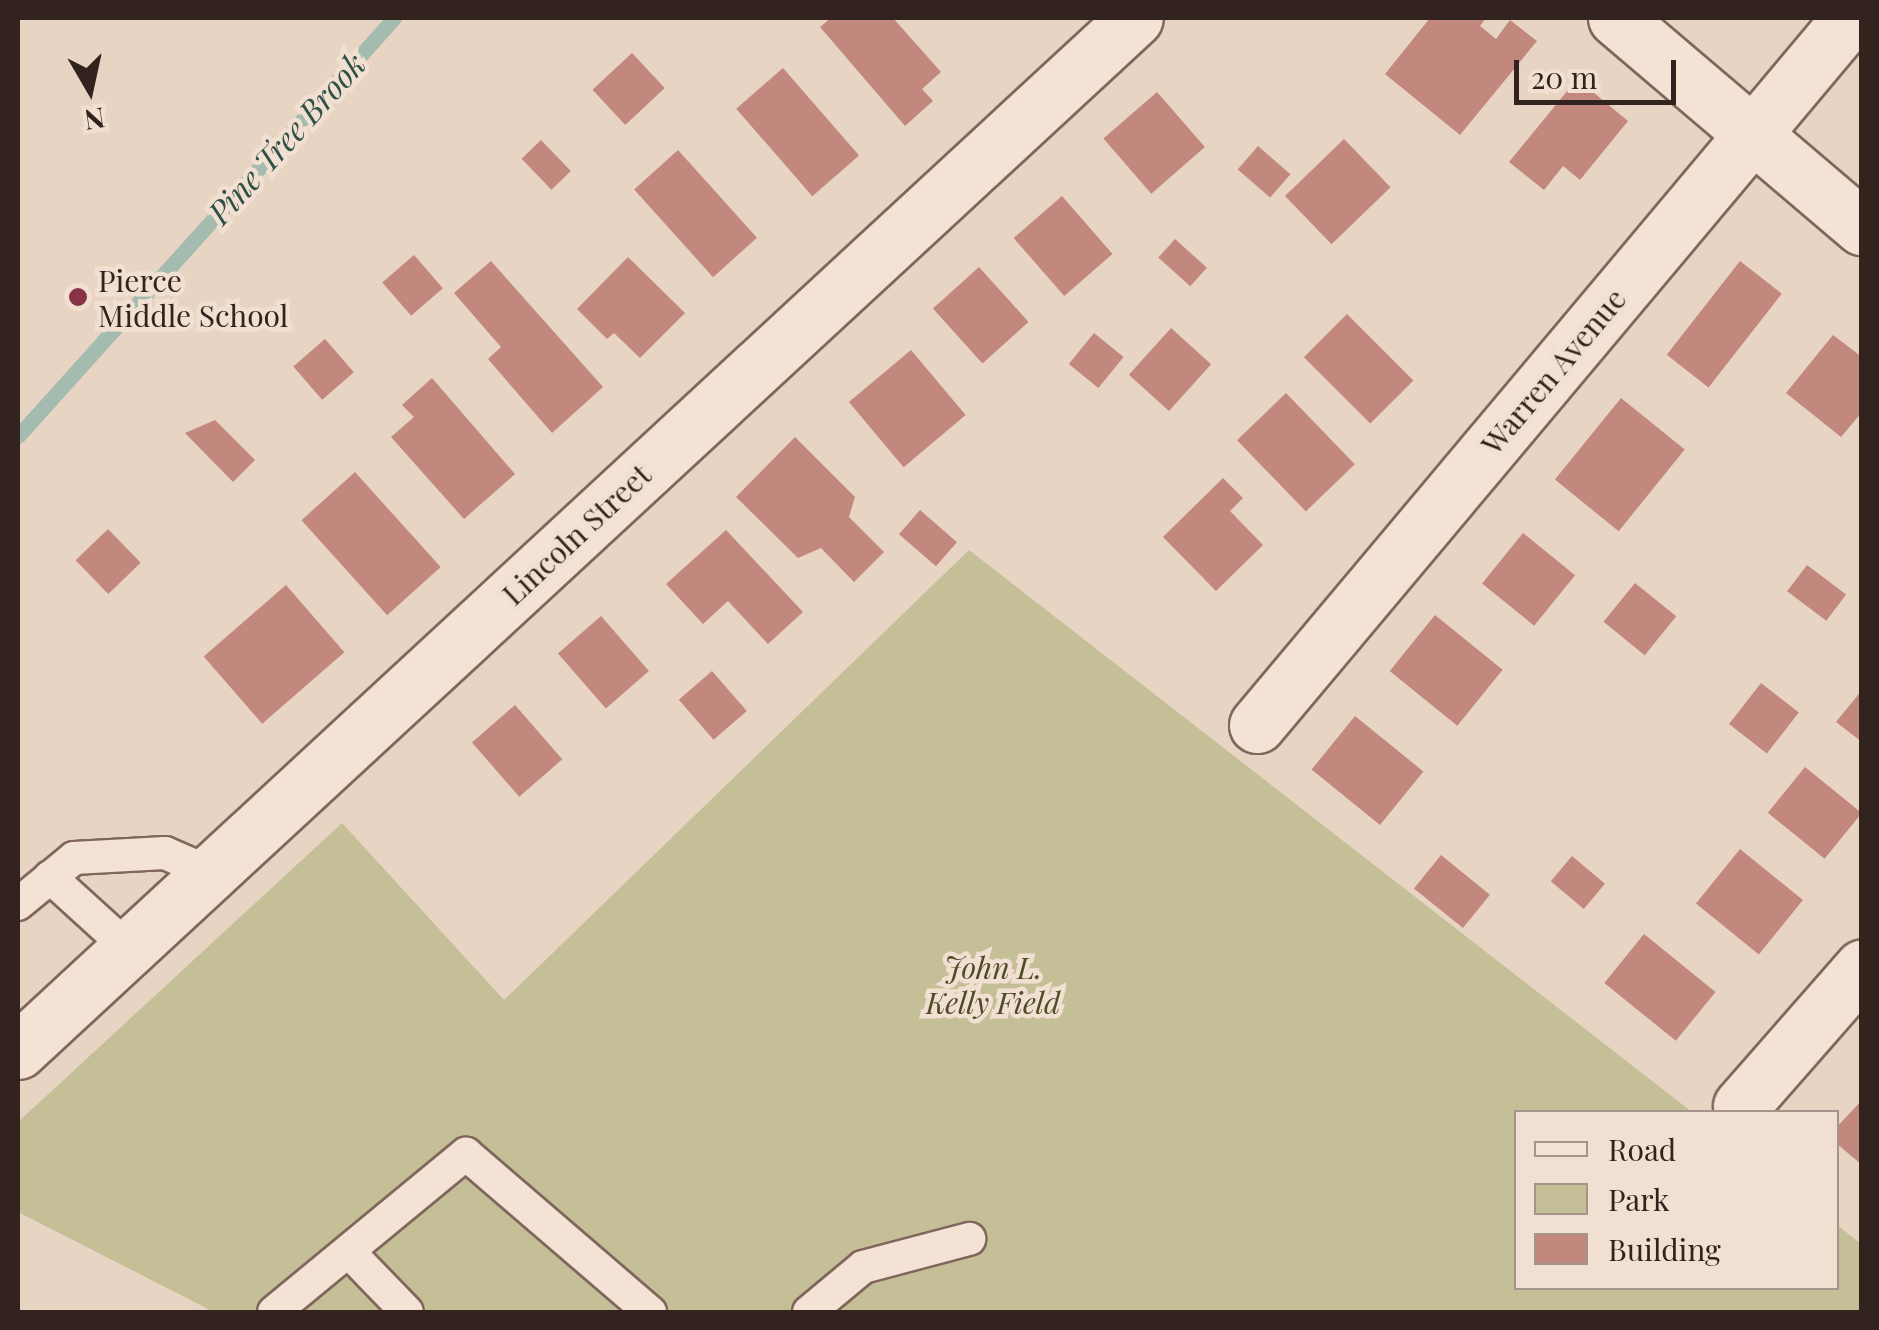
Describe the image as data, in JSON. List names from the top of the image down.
{
  "streets": {
    "street": ["Warren Avenue", "Lincoln Street"]
  },
  "water": ["Pine Tree Brook"],
  "parks": ["John L. Kelly Field"],
  "places": ["Pierce Middle School"],
  "legend": ["Road", "Park", "Building"],
  "scale_bar": "20 m",
  "north": "bottom"
}
